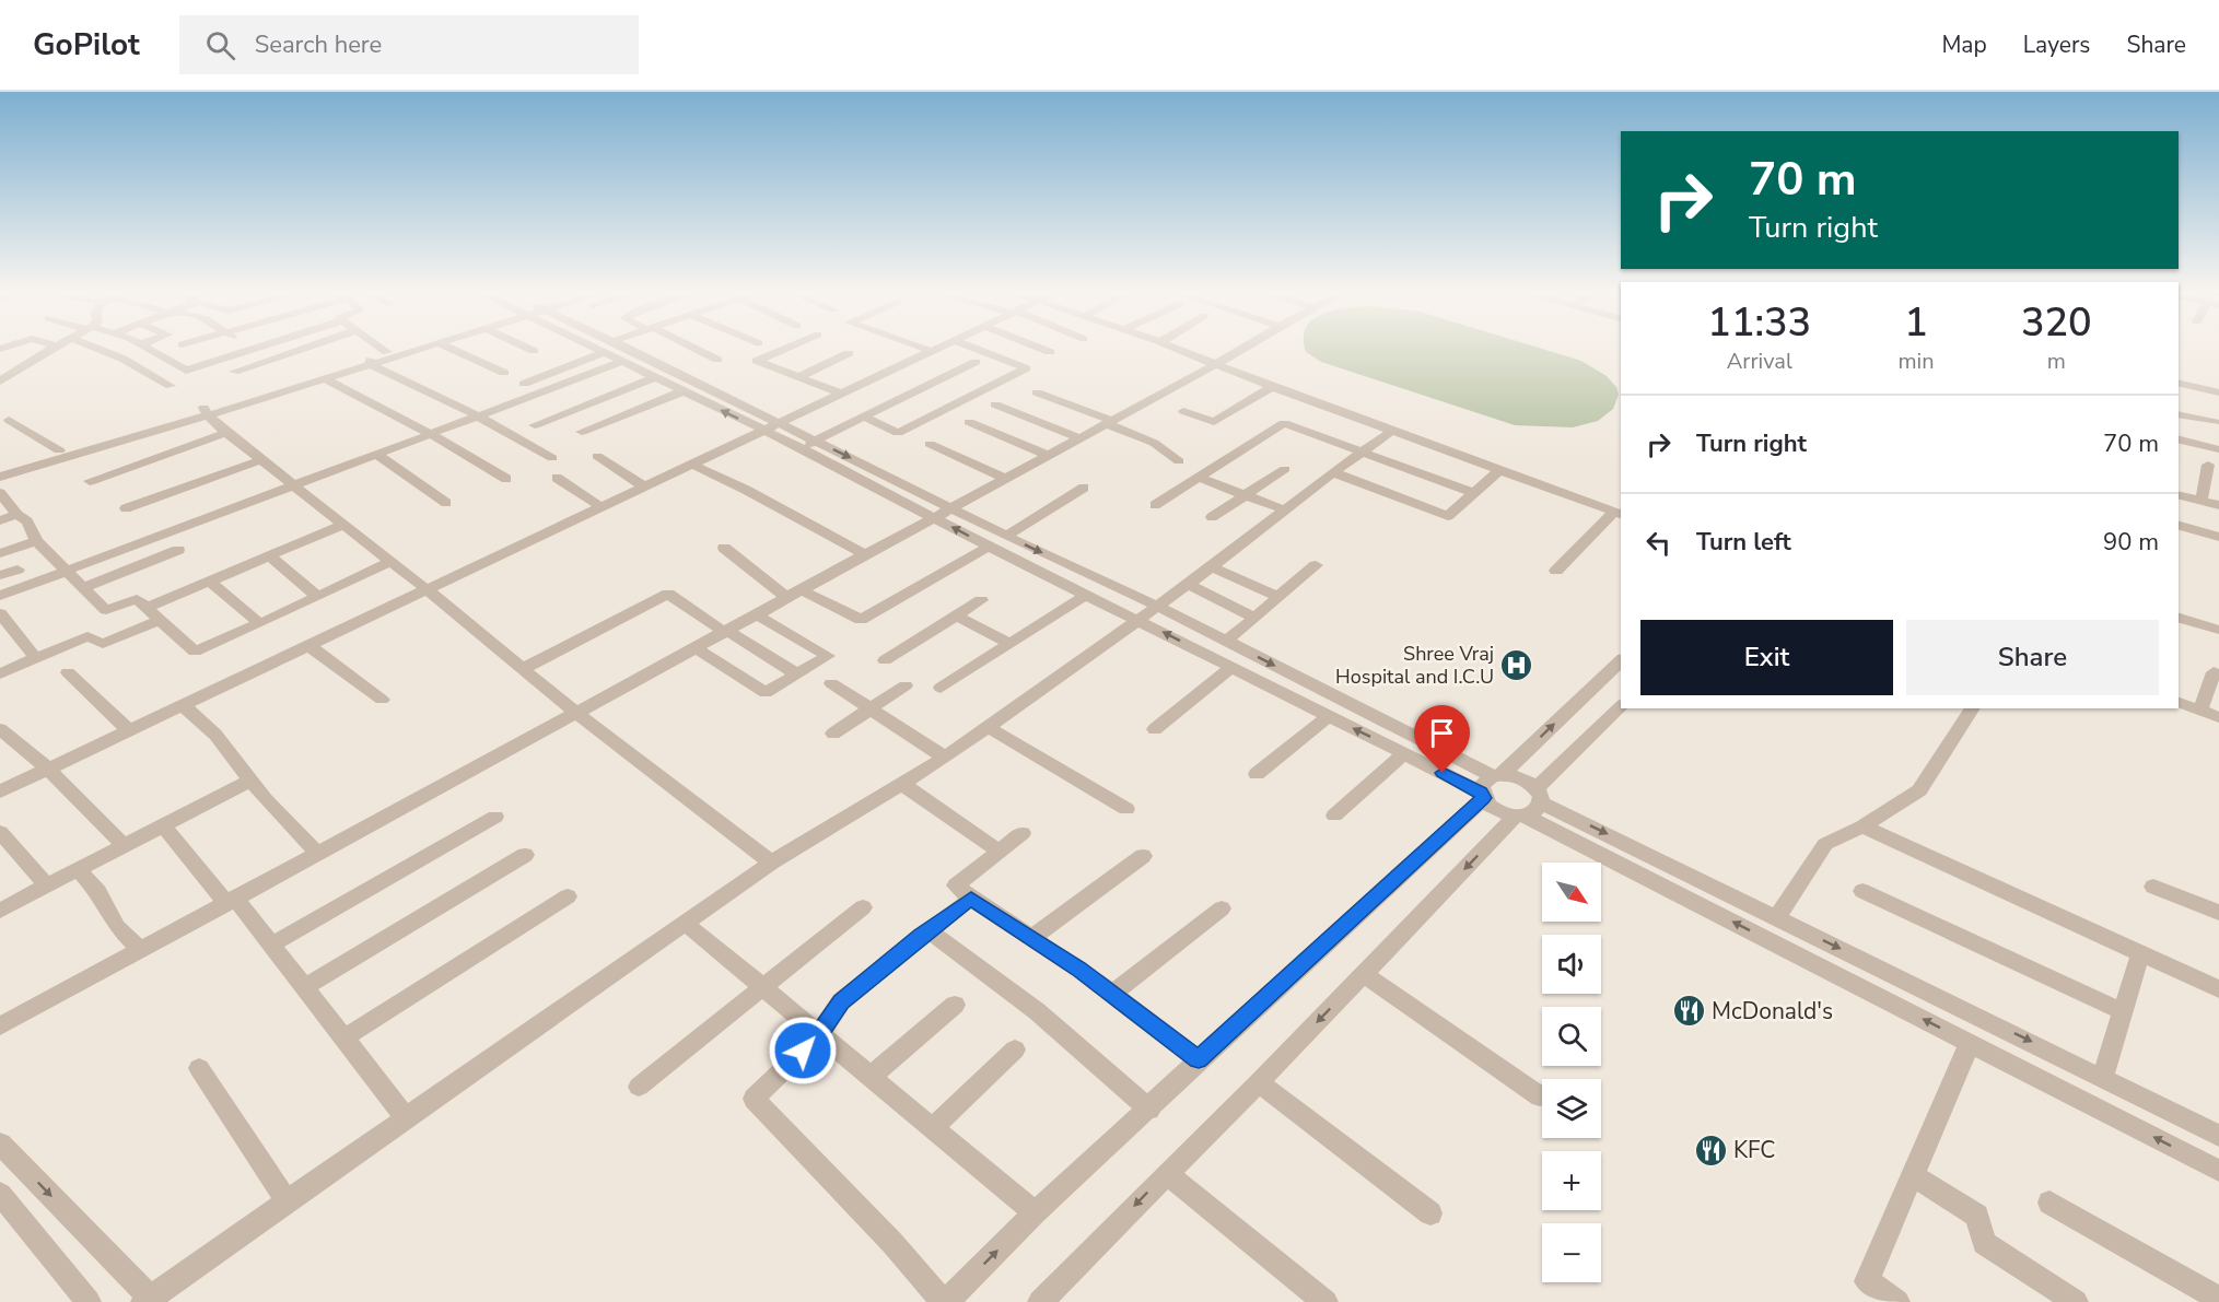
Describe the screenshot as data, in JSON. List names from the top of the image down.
{
  "places": {
    "hospital": ["Shree Vraj Hospital and I.C.U"],
    "restaurant": ["McDonald's", "KFC"]
  },
  "north": "bottom right",
  "page": {
    "header": "GoPilot",
    "search": "Search here",
    "nav": ["Map", "Layers", "Share"],
    "turn": ["70 m", "Turn right"],
    "eta": [
      "11:33",
      "Arrival",
      "1",
      "min",
      "320",
      "m"
    ],
    "list": [
      {
        "name": "Turn right",
        "value": "70 m"
      },
      {
        "name": "Turn left",
        "value": "90 m"
      }
    ],
    "buttons": ["Exit", "Share"],
    "map_buttons": ["+", "−"]
  }
}
